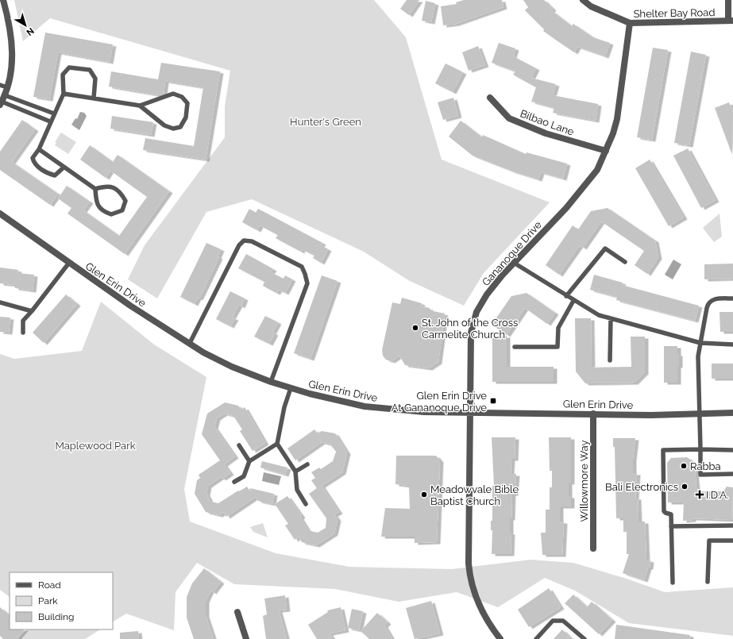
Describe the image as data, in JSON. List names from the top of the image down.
{
  "streets": {
    "street": [
      "Shelter Bay Road",
      "Bilbao Lane",
      "Gananoque Drive",
      "Glen Erin Drive",
      "Willowmore Way"
    ]
  },
  "crossings": [
    ["Shelter Bay Road", "Gananoque Drive"],
    ["Bilbao Lane", "Gananoque Drive"],
    ["Gananoque Drive", "Glen Erin Drive"],
    ["Glen Erin Drive", "Willowmore Way"]
  ],
  "parks": ["Hunter's Green", "Maplewood Park"],
  "places": {
    "other": [
      "St. John of the Cross Carmelite Church",
      "Rabba",
      "Bali Electronics",
      "Meadowvale Bible Baptist Church"
    ],
    "transit": ["Glen Erin Drive At Gananoque Drive"],
    "health": ["I.D.A."]
  },
  "legend": ["Road", "Park", "Building"],
  "north": "bottom right"
}
